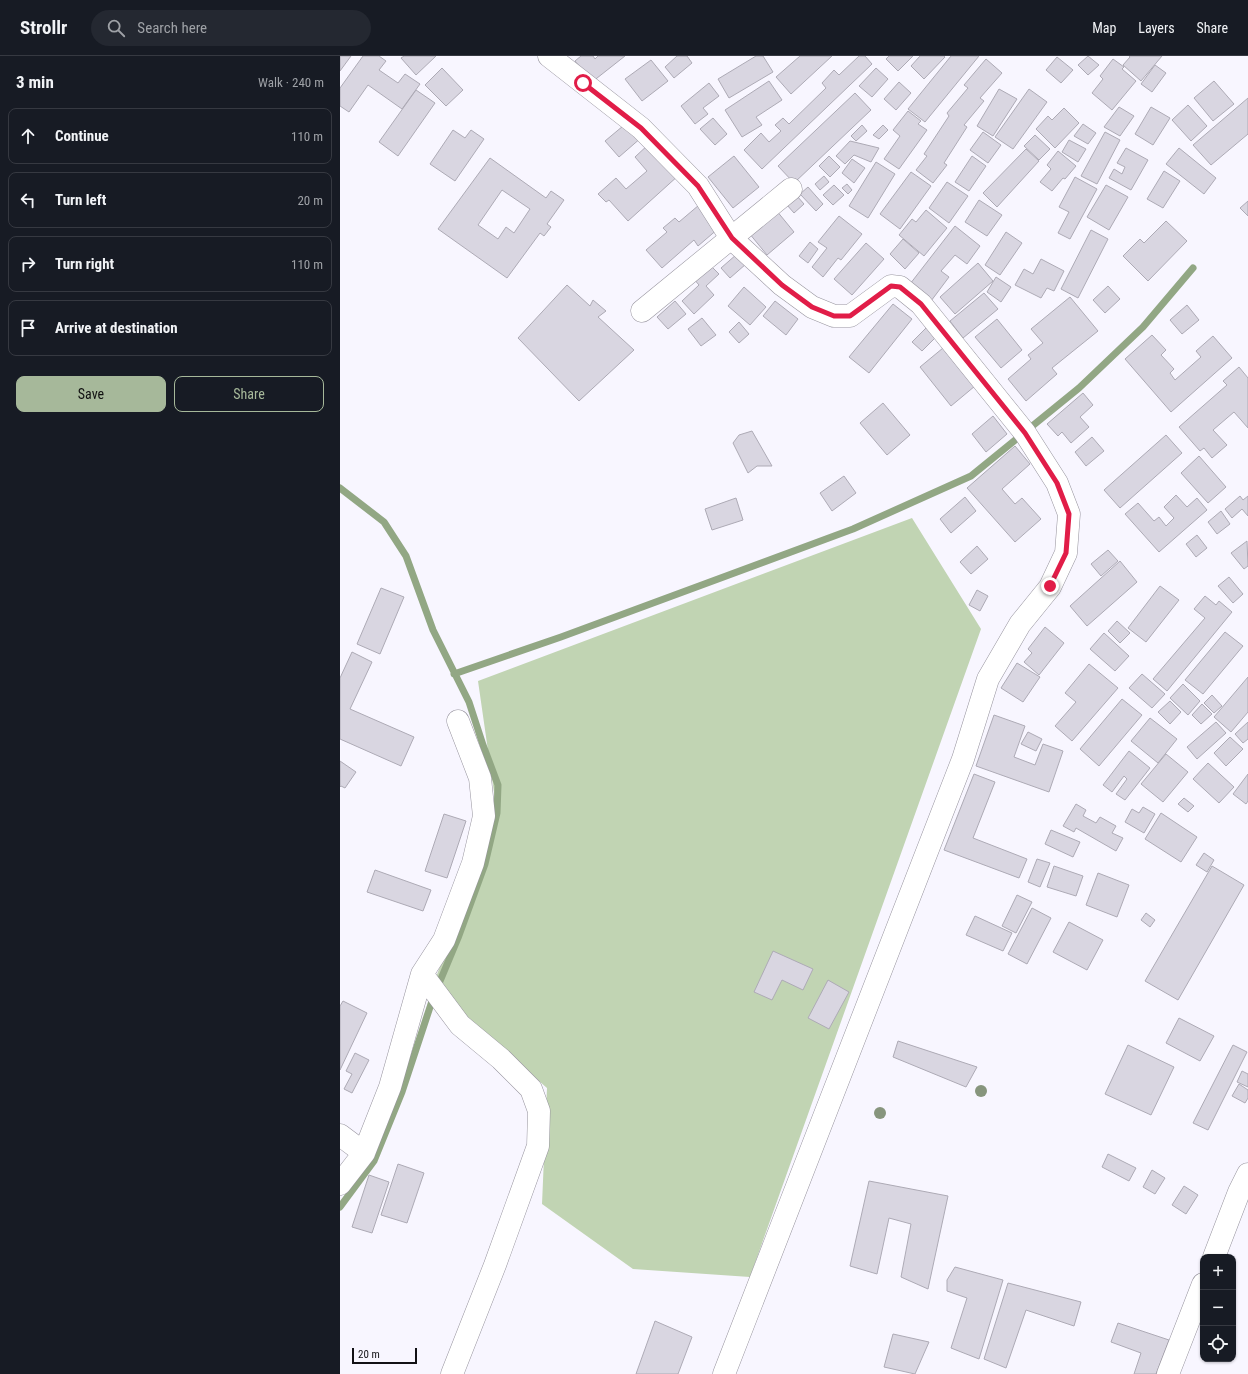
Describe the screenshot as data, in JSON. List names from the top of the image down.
{
  "scale_bar": "20 m",
  "page": {
    "header": "Strollr",
    "search": "Search here",
    "nav": ["Map", "Layers", "Share"],
    "heading": ["3 min", "Walk · 240 m"],
    "list": [
      ["Continue", "110 m"],
      ["Turn left", "20 m"],
      ["Turn right", "110 m"],
      "Arrive at destination"
    ],
    "buttons": ["Save", "Share"],
    "map_buttons": ["+", "−"],
    "scale": "20 m"
  }
}
